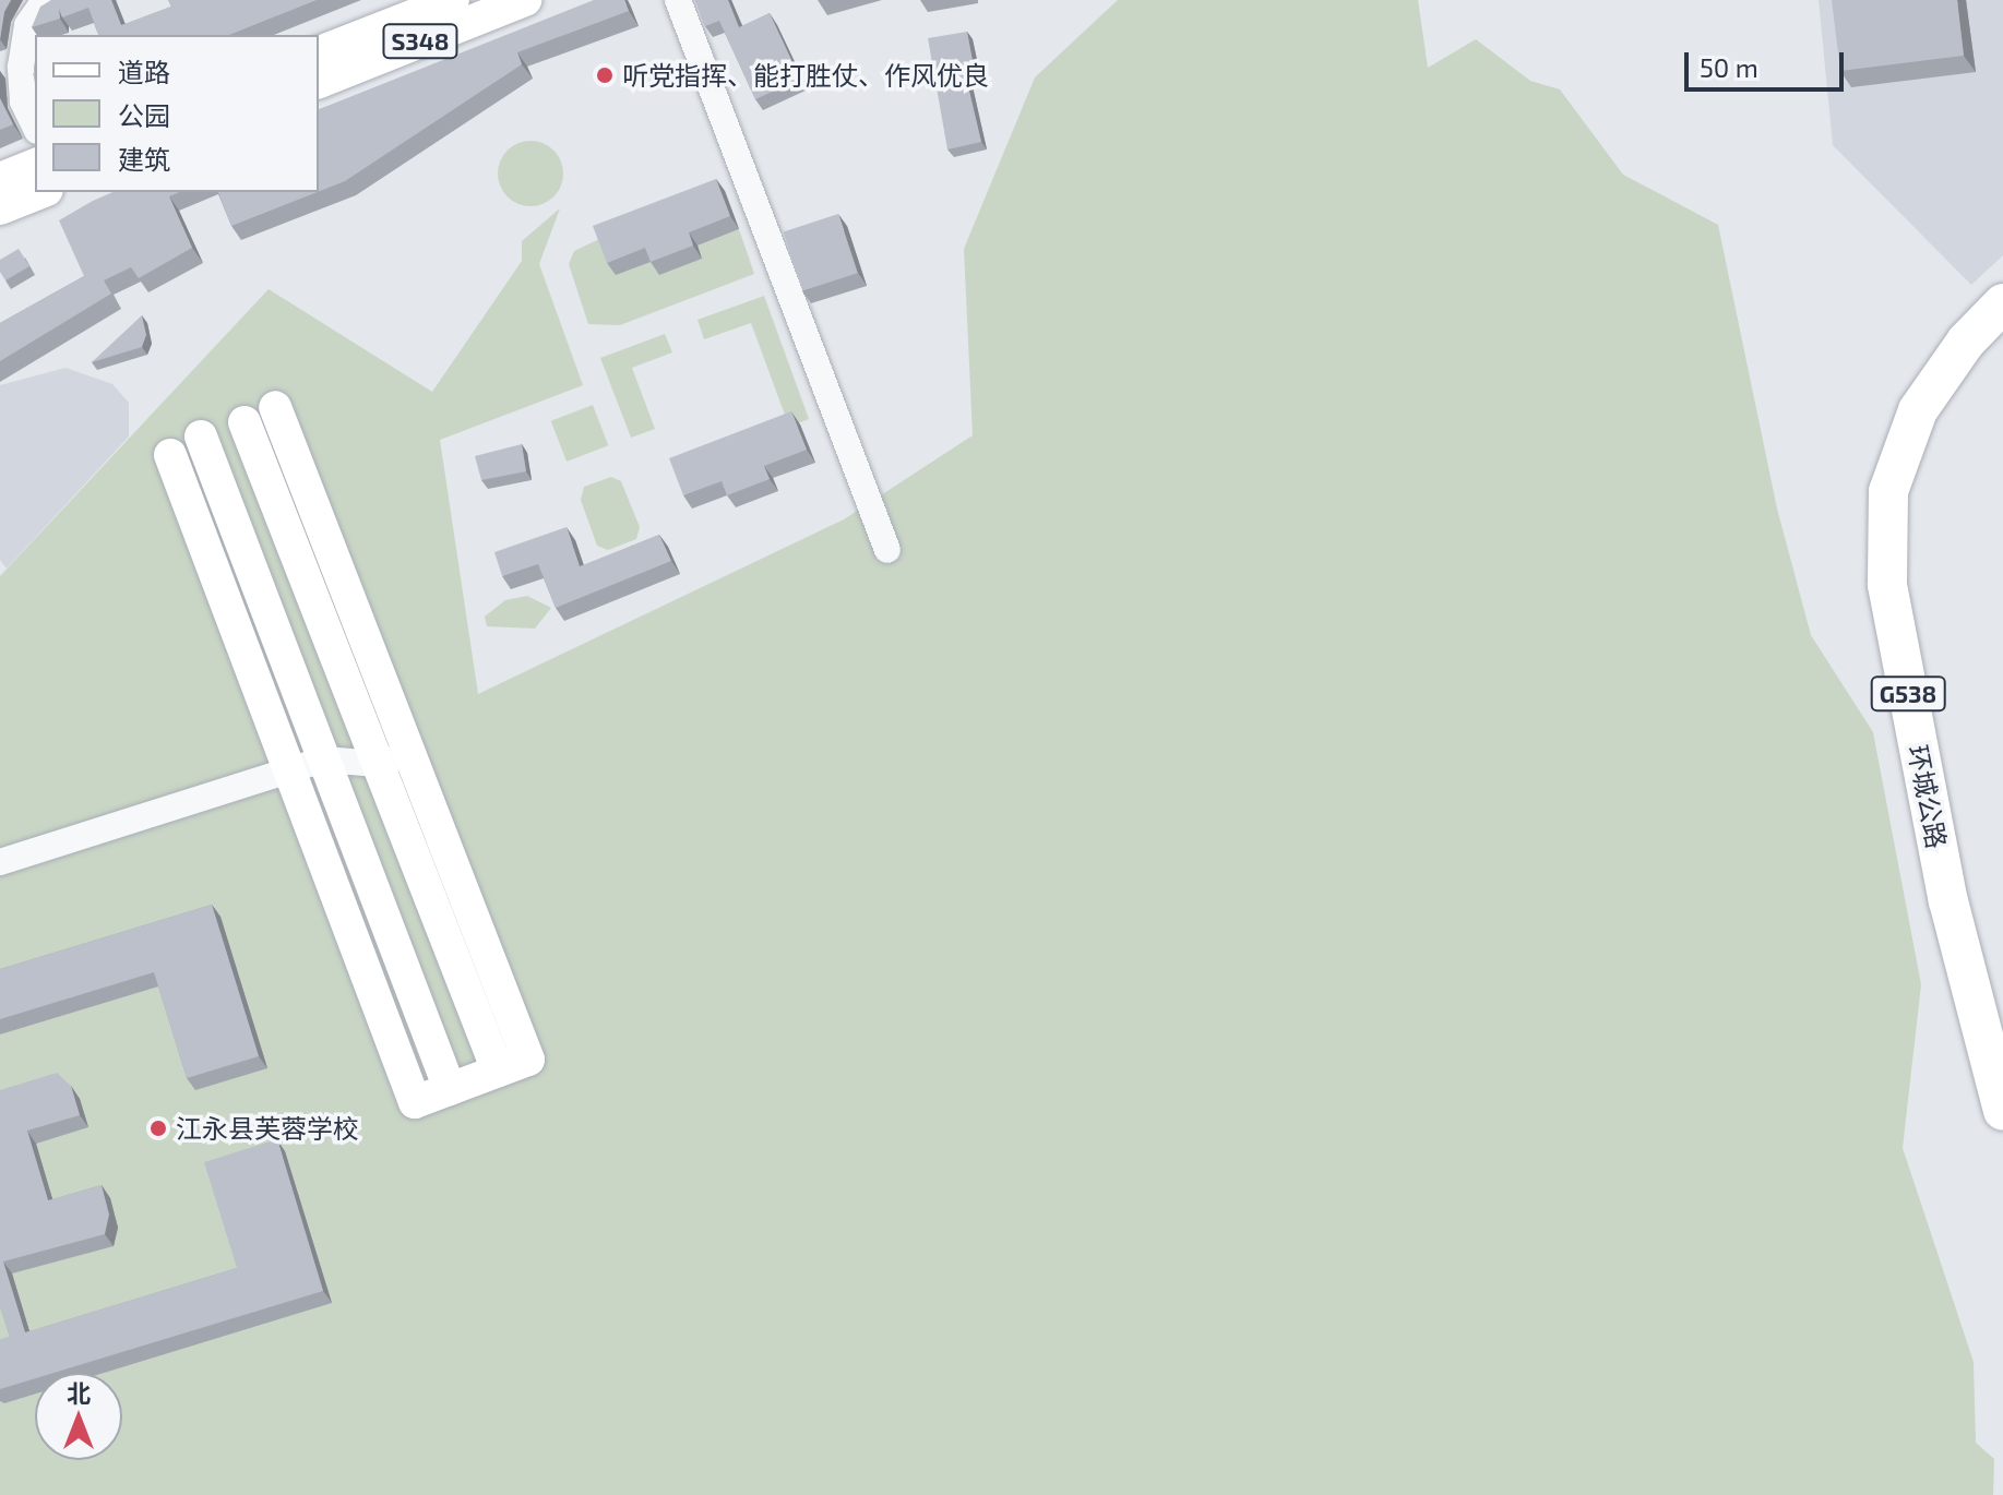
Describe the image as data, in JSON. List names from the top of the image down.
{
  "streets": {
    "highway": ["G538", "环城公路"],
    "main road": ["S348"]
  },
  "places": ["听党指挥、能打胜仗、作风优良", "江永县芙蓉学校"],
  "legend": ["道路", "公园", "建筑"],
  "scale_bar": "50 m",
  "north": "top"
}
